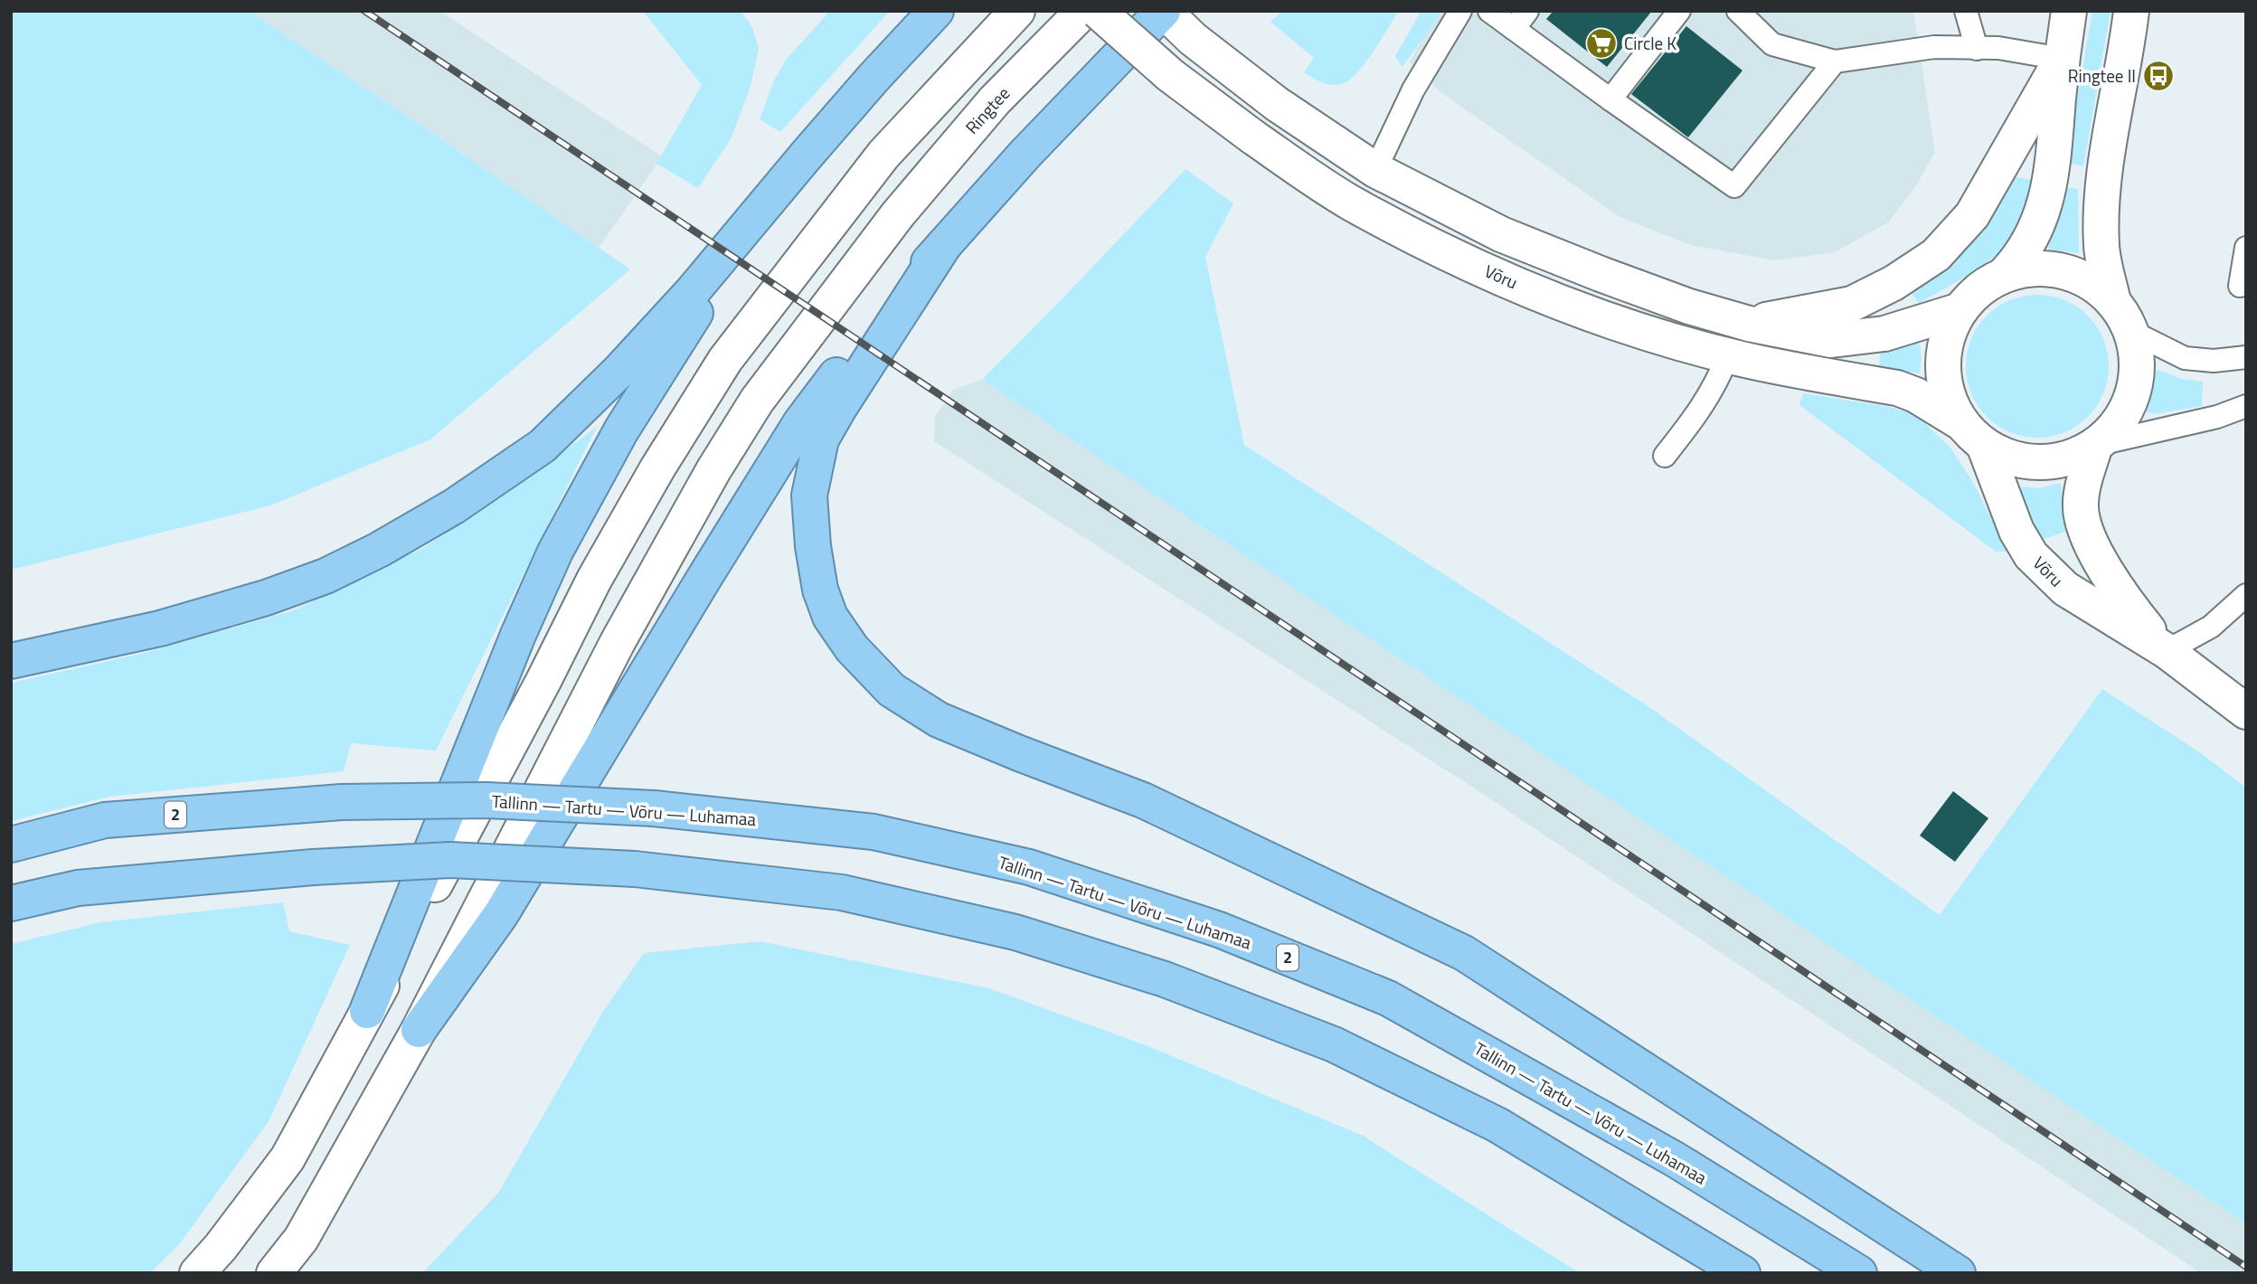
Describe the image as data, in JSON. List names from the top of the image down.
{
  "streets": {
    "highway": ["Tallinn — Tartu — Võru — Luhamaa", "2"],
    "main road": ["Ringtee", "Võru"]
  },
  "places": {
    "supermarket": ["Circle K"],
    "bus stop": ["Ringtee II"]
  }
}
